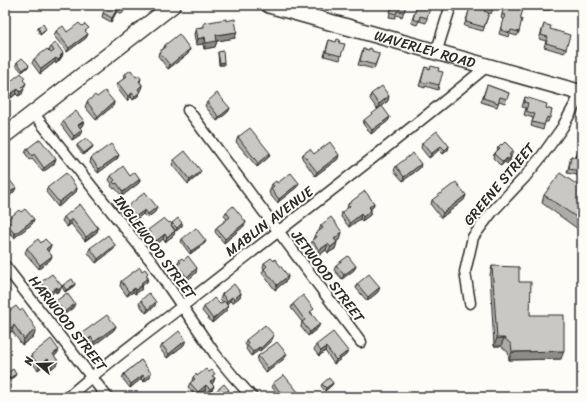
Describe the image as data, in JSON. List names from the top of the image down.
{
  "streets": {
    "main road": ["WAVERLEY ROAD"],
    "street": [
      "GREENE STREET",
      "MABLIN AVENUE",
      "INGLEWOOD STREET",
      "JETWOOD STREET",
      "HARWOOD STREET"
    ]
  },
  "crossings": [
    ["WAVERLEY ROAD", "GREENE STREET"],
    ["WAVERLEY ROAD", "MABLIN AVENUE"],
    ["MABLIN AVENUE", "INGLEWOOD STREET"],
    ["MABLIN AVENUE", "JETWOOD STREET"],
    ["MABLIN AVENUE", "HARWOOD STREET"]
  ],
  "north": "left"
}
